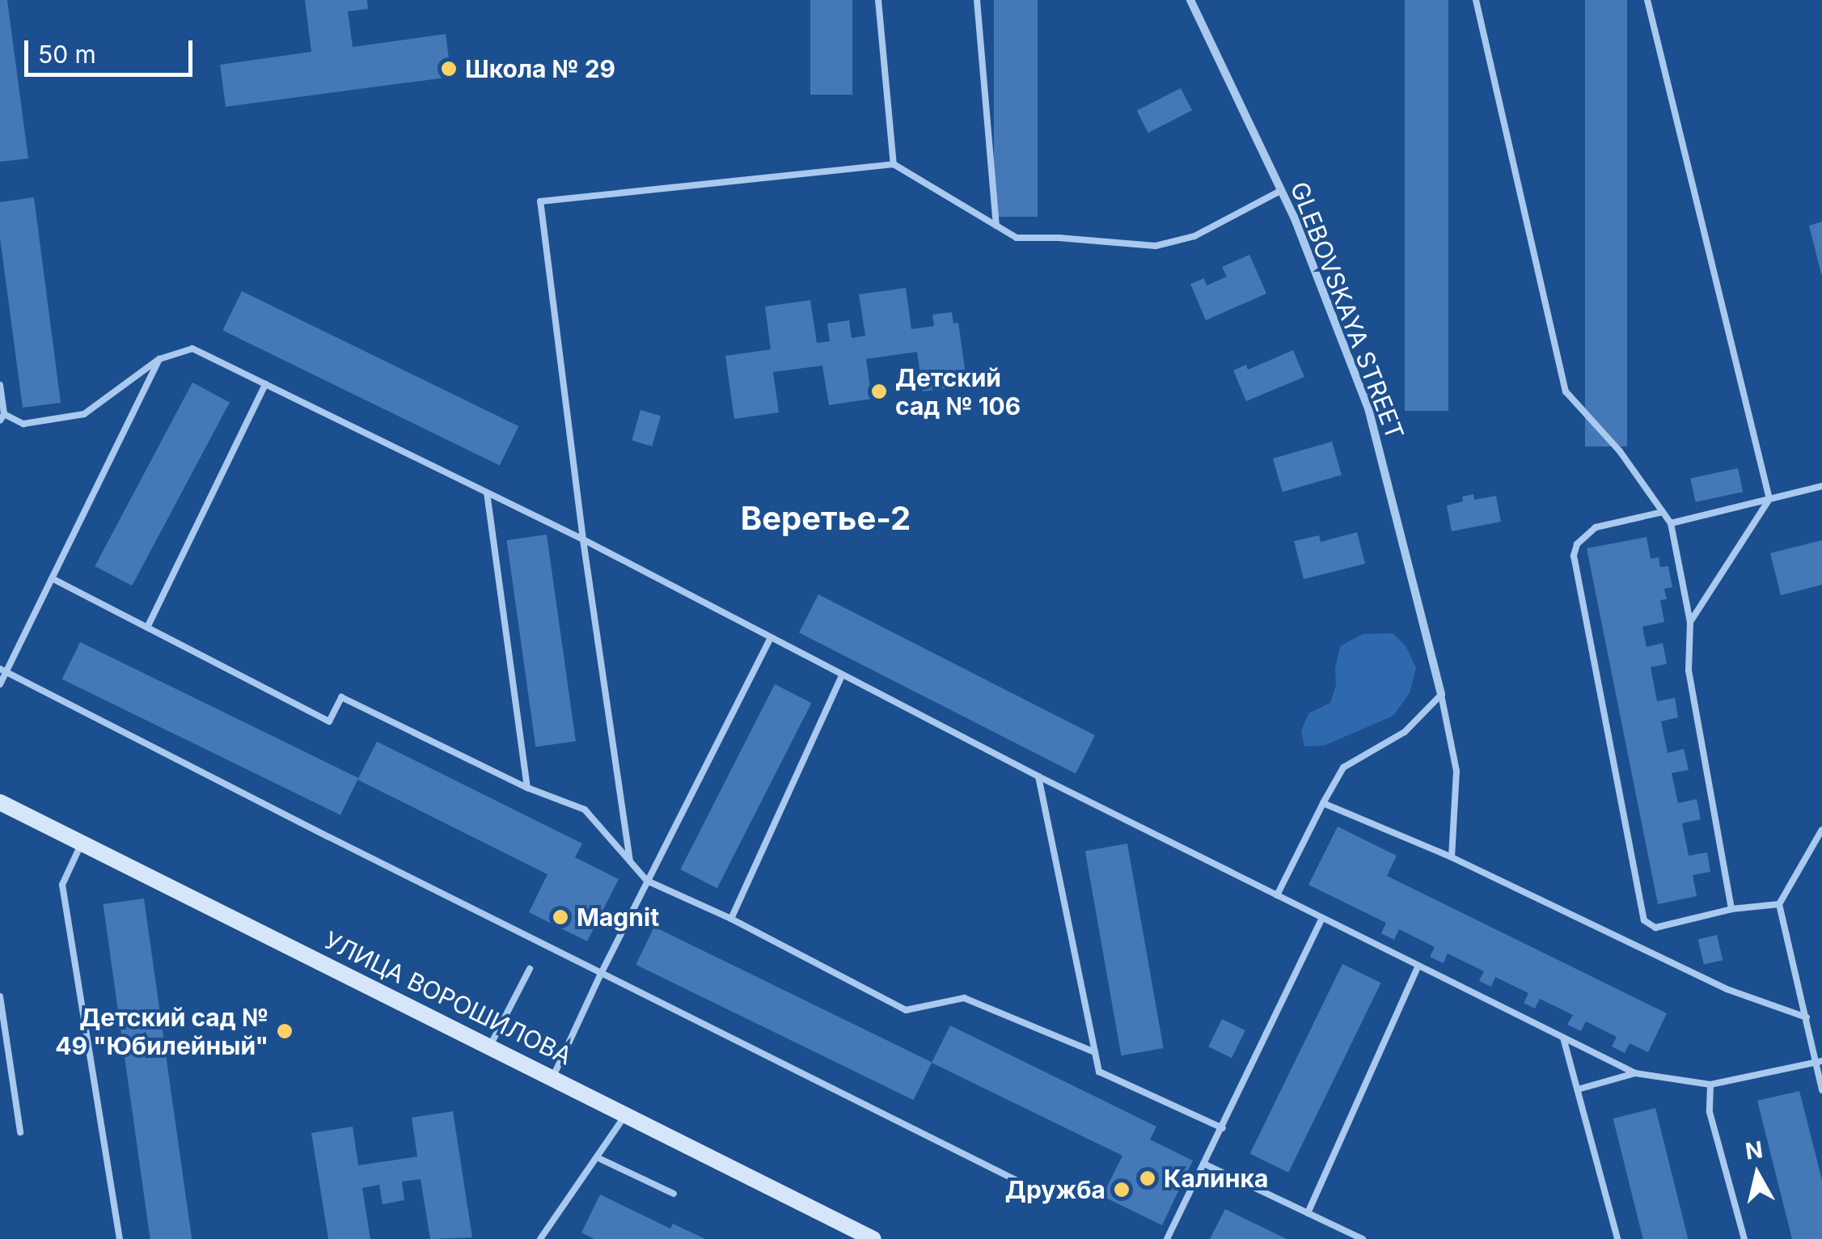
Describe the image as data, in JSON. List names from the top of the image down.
{
  "streets": {
    "main road": ["УЛИЦА ВОРОШИЛОВА"],
    "street": ["GLEBOVSKAYA STREET"]
  },
  "districts": ["Веретье-2"],
  "places": [
    "Школа № 29",
    "Детский сад № 106",
    "Magnit",
    "Детский сад № 49 \"Юбилейный\"",
    "Калинка",
    "Дружба"
  ],
  "scale_bar": "50 m",
  "north": "top"
}
